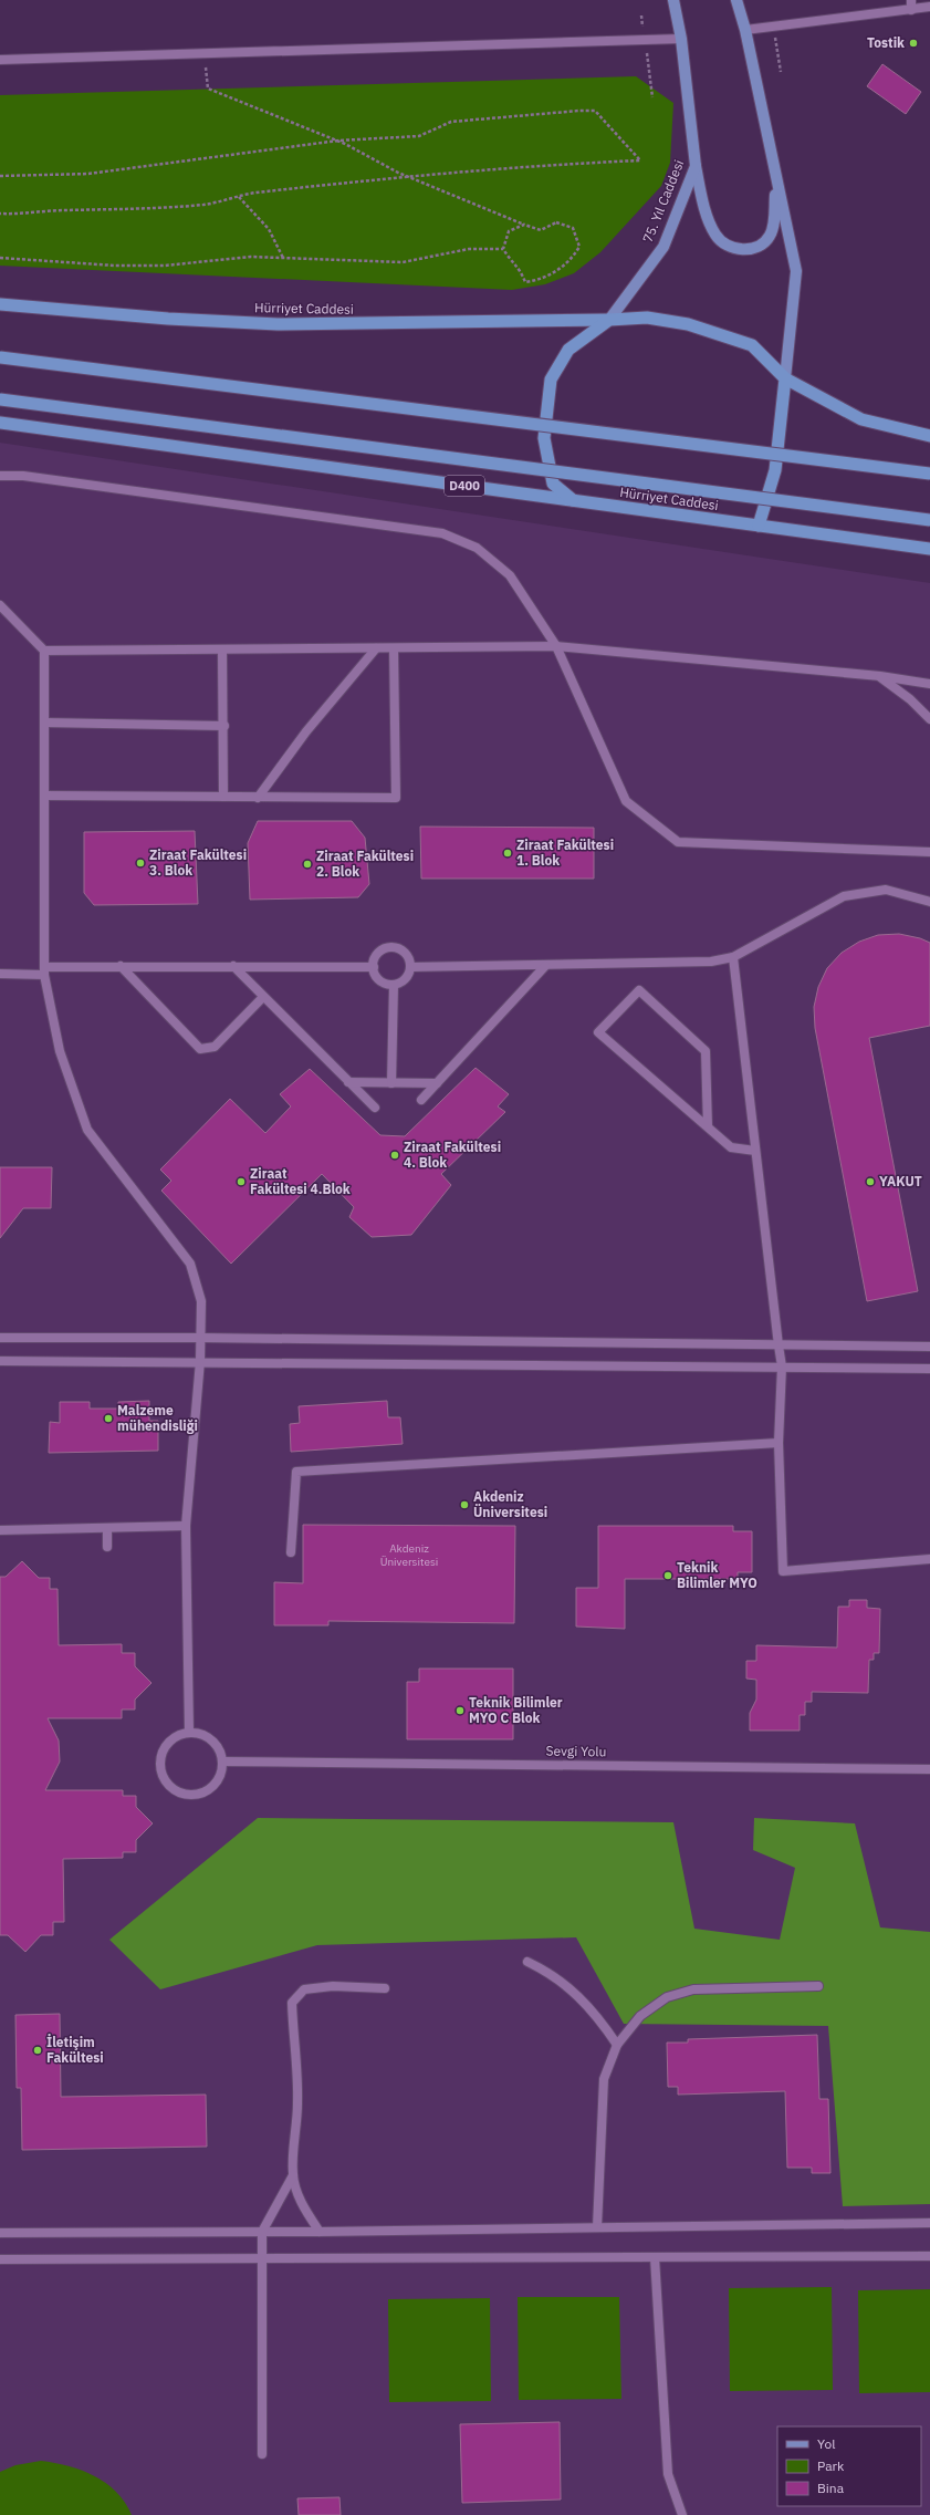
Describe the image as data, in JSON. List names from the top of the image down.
{
  "streets": {
    "highway": ["Hürriyet Caddesi", "D400"],
    "main road": ["75. Yıl Caddesi"],
    "street": ["Sevgi Yolu"]
  },
  "crossings": [
    ["75. Yıl Caddesi", "Hürriyet Caddesi"]
  ],
  "places": [
    "Tostik",
    "Ziraat Fakültesi 1. Blok",
    "Ziraat Fakültesi 3. Blok",
    "Ziraat Fakültesi 2. Blok",
    "Ziraat Fakültesi 4. Blok",
    "Ziraat Fakültesi 4.Blok",
    "YAKUT",
    "Malzeme mühendisliği",
    "Akdeniz Üniversitesi",
    "Teknik Bilimler MYO",
    "Teknik Bilimler MYO C Blok",
    "İletişim Fakültesi"
  ],
  "house_numbers": ["Akdeniz Üniversitesi"],
  "legend": ["Yol", "Park", "Bina"]
}
